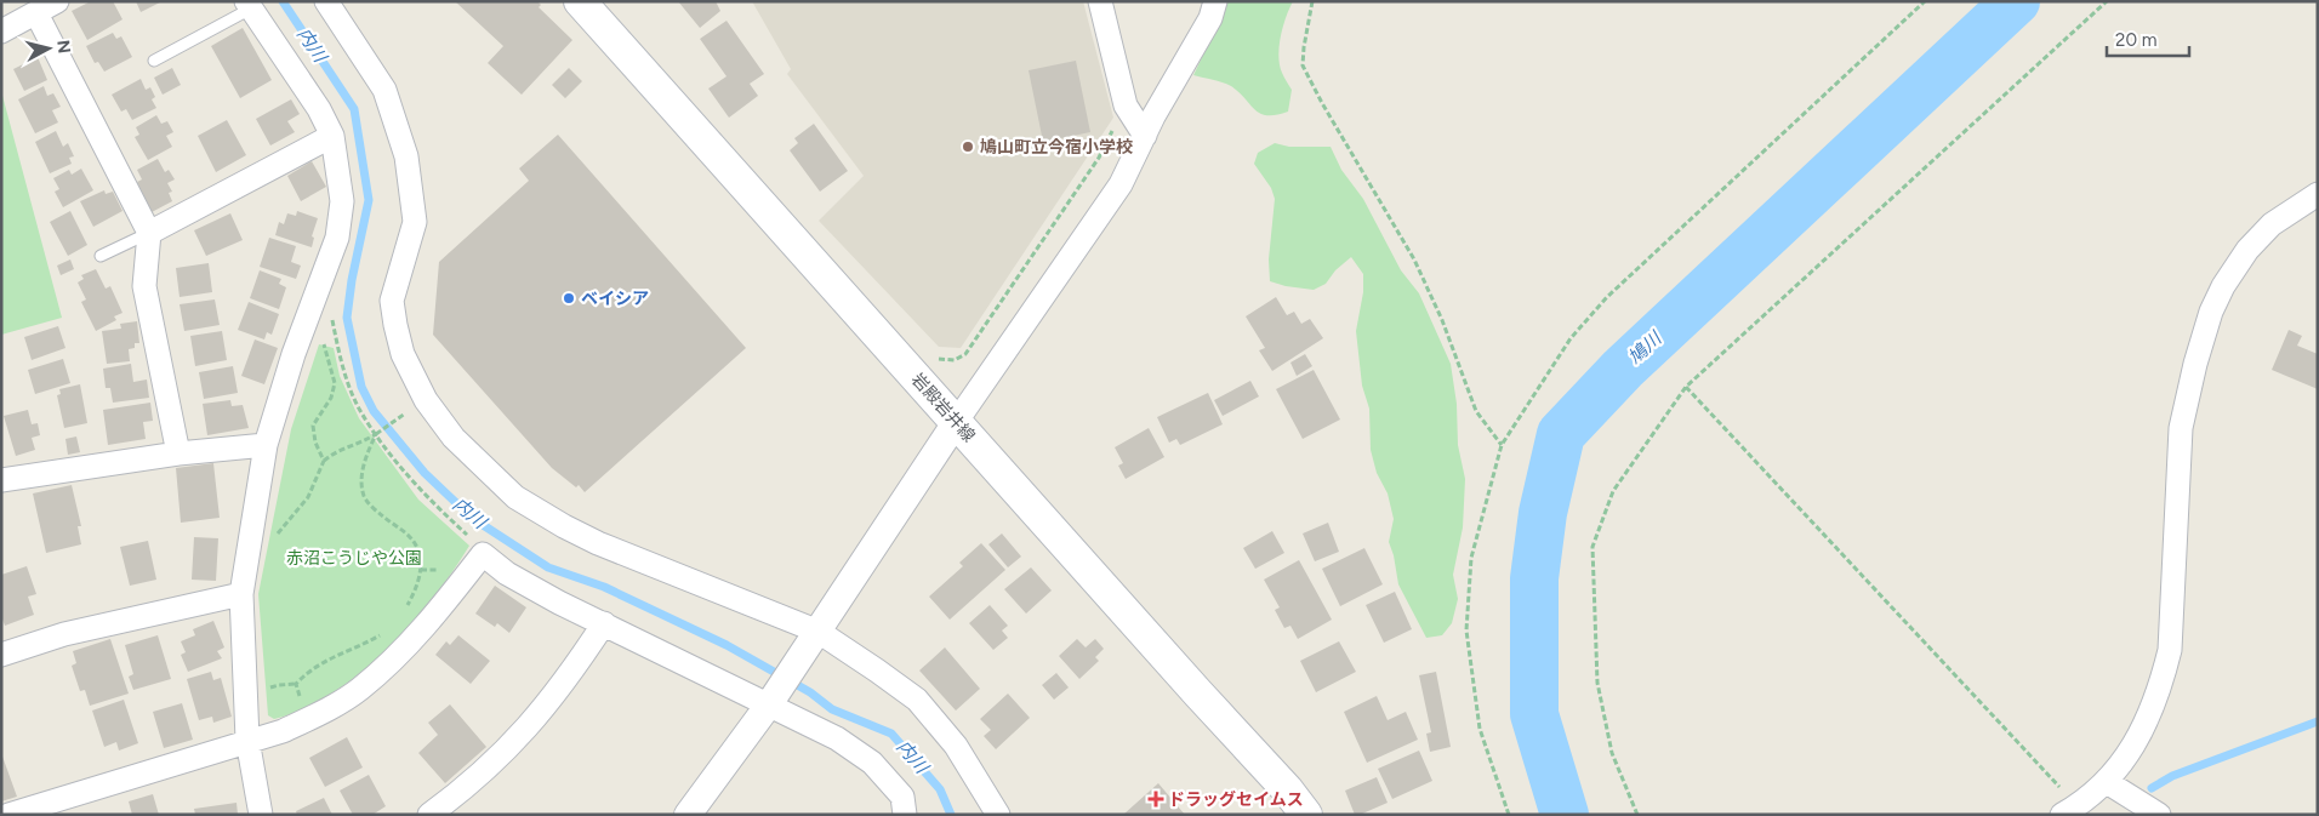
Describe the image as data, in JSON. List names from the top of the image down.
{
  "streets": {
    "main road": ["岩殿岩井線"]
  },
  "water": ["内川", "鳩川"],
  "parks": ["赤沼こうじや公園"],
  "places": {
    "other": ["鳩山町立今宿小学校", "ベイシア"],
    "health": ["ドラッグセイムス"]
  },
  "scale_bar": "20 m",
  "north": "right"
}
